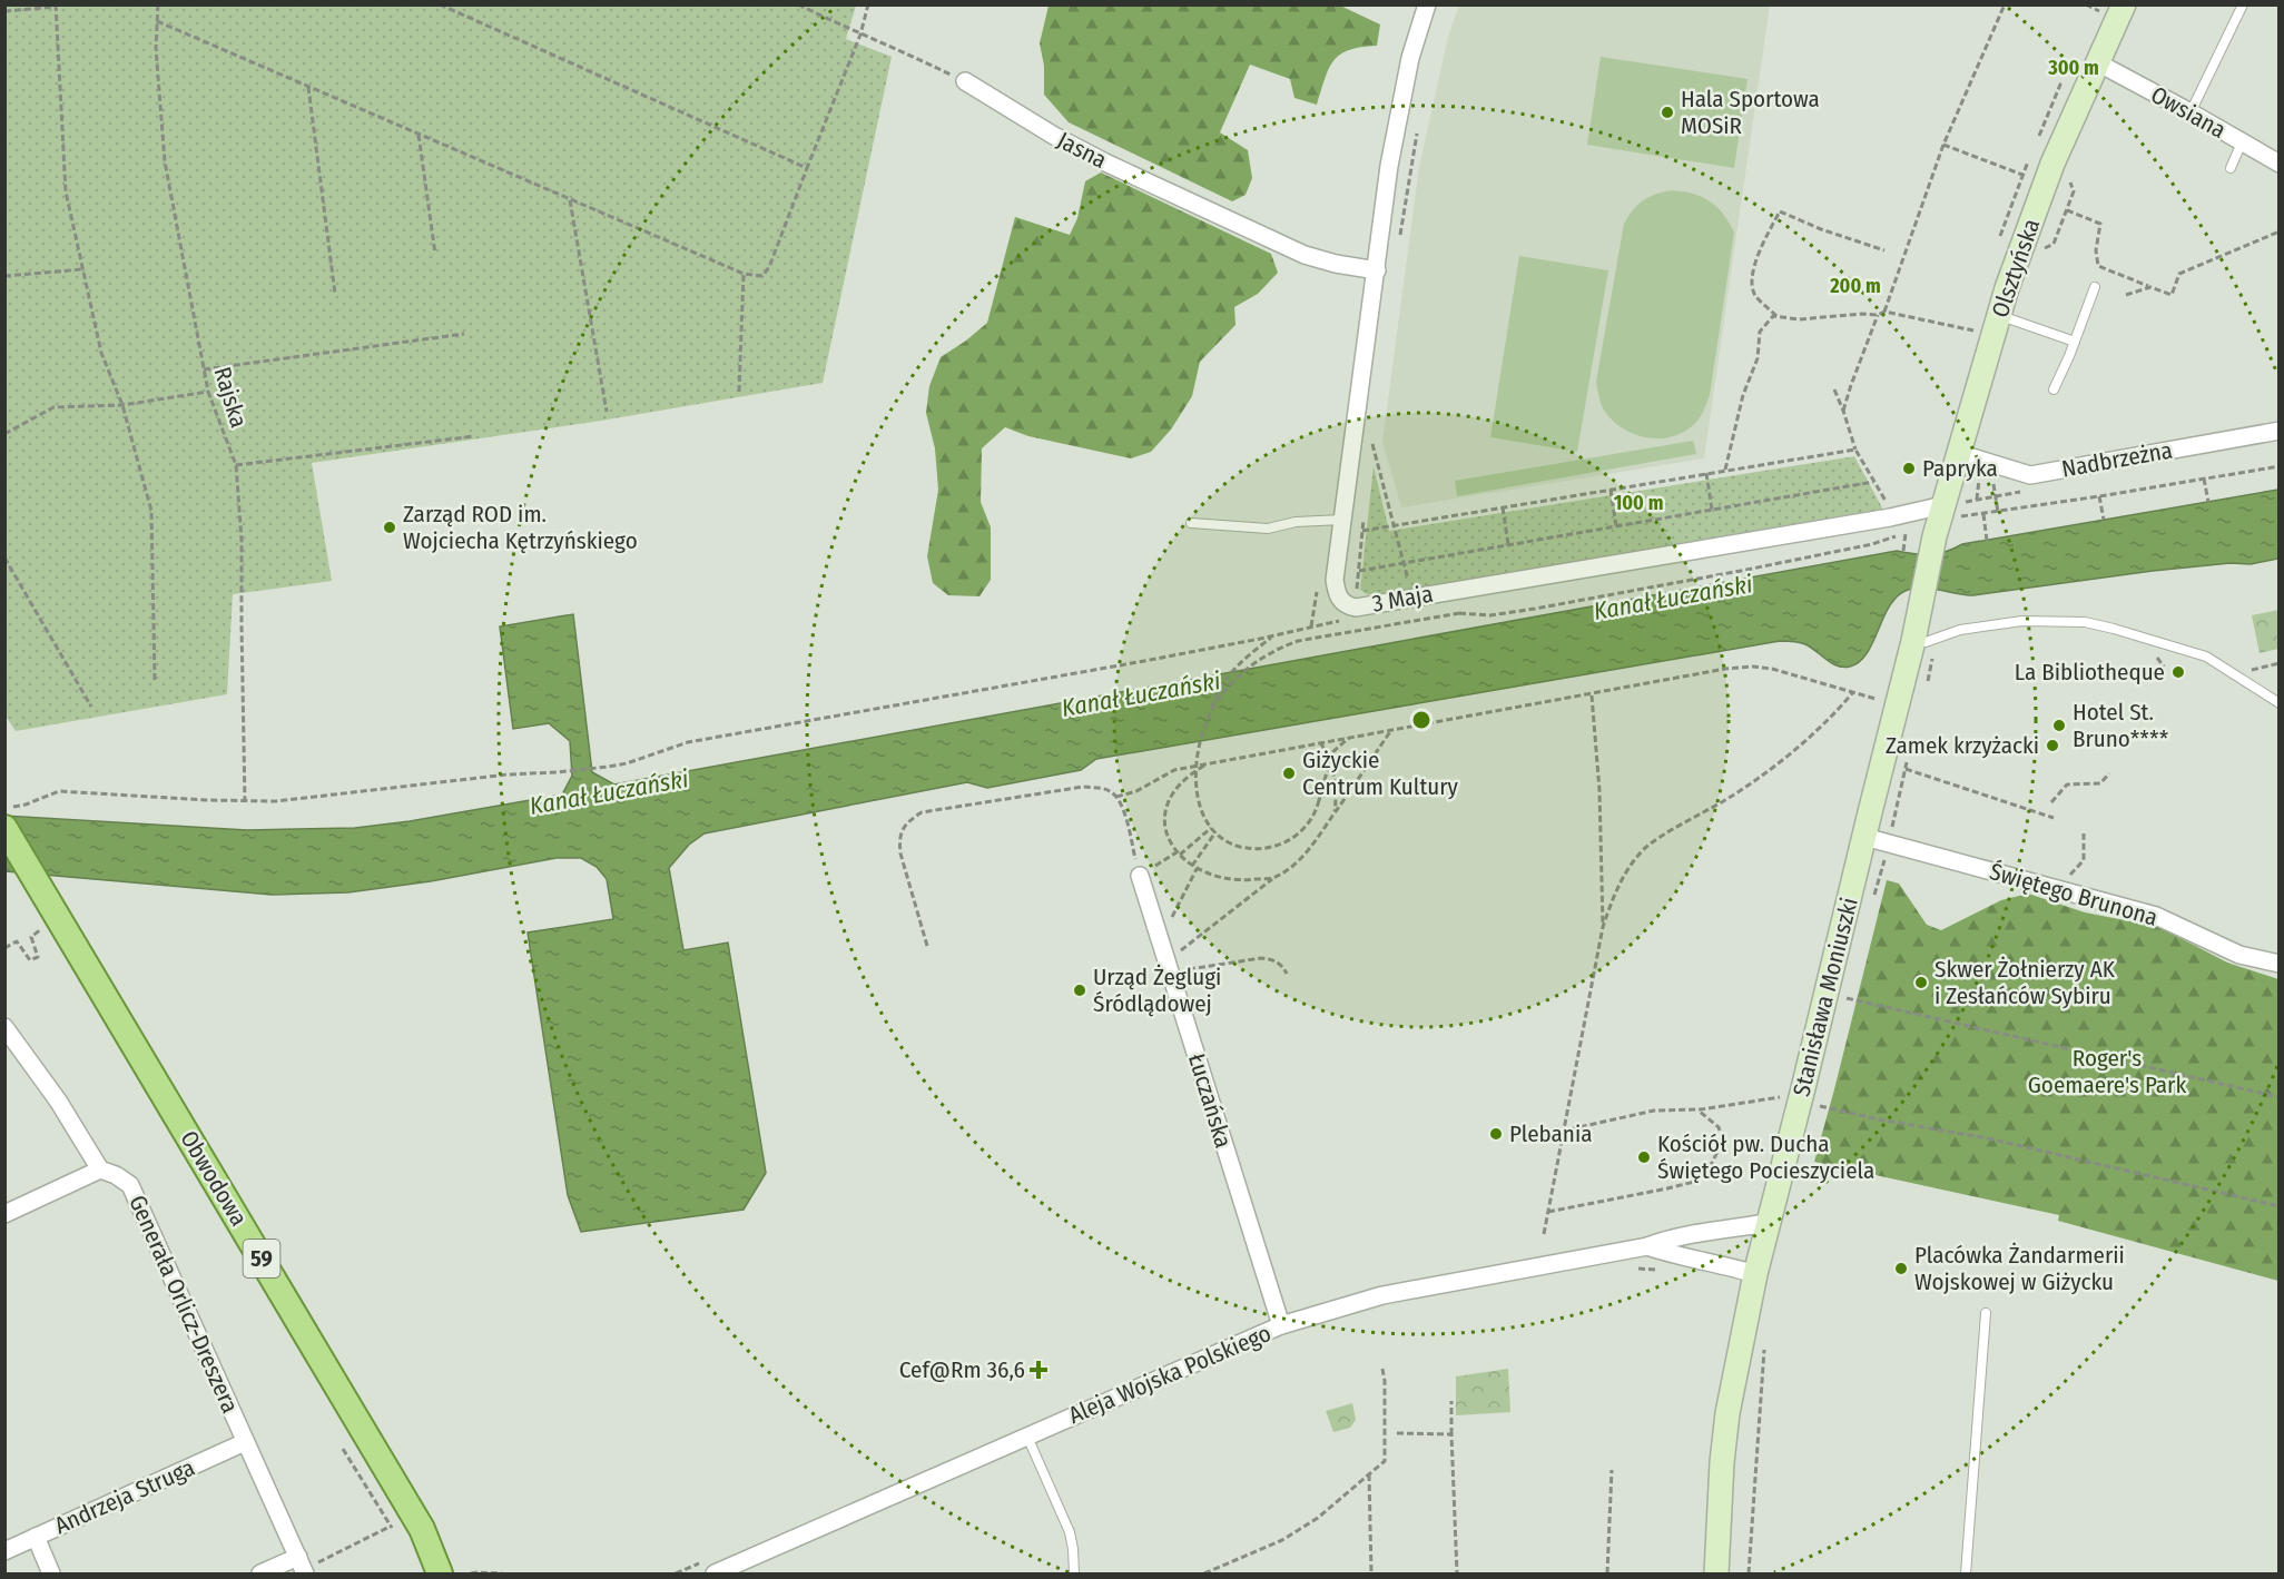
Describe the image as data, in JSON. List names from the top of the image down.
{
  "streets": {
    "main road": ["Obwodowa", "59"],
    "street": [
      "Owsiana",
      "Jasna",
      "Olsztyńska",
      "Nadbrzeżna",
      "3 Maja",
      "Świętego Brunona",
      "Stanisława Moniuszki",
      "Łuczańska",
      "Generała Orlicz-Dreszera",
      "Aleja Wojska Polskiego",
      "Andrzeja Struga"
    ],
    "path": ["Rajska"]
  },
  "crossings": [
    ["Owsiana", "Olsztyńska"],
    ["Jasna", "3 Maja"],
    ["Olsztyńska", "Nadbrzeżna"],
    ["Olsztyńska", "3 Maja"],
    ["Olsztyńska", "Stanisława Moniuszki"],
    ["Świętego Brunona", "Stanisława Moniuszki"],
    ["Stanisława Moniuszki", "Aleja Wojska Polskiego"],
    ["Łuczańska", "Aleja Wojska Polskiego"],
    ["Generała Orlicz-Dreszera", "Andrzeja Struga"]
  ],
  "water": ["Kanał Łuczański"],
  "parks": ["Roger's Goemaere's Park"],
  "places": {
    "other": [
      "Hala Sportowa MOSiR",
      "Papryka",
      "Zarząd ROD im. Wojciecha Kętrzyńskiego",
      "La Bibliotheque",
      "Hotel St. Bruno****",
      "Zamek krzyżacki",
      "Giżyckie Centrum Kultury",
      "Skwer Żołnierzy AK i Zesłańców Sybiru",
      "Urząd Żeglugi Śródlądowej",
      "Plebania",
      "Kościół pw. Ducha Świętego Pocieszyciela",
      "Placówka Żandarmerii Wojskowej w Giżycku"
    ],
    "health": ["Cef@Rm 36,6"]
  },
  "rings": ["300 m", "200 m", "100 m"]
}
